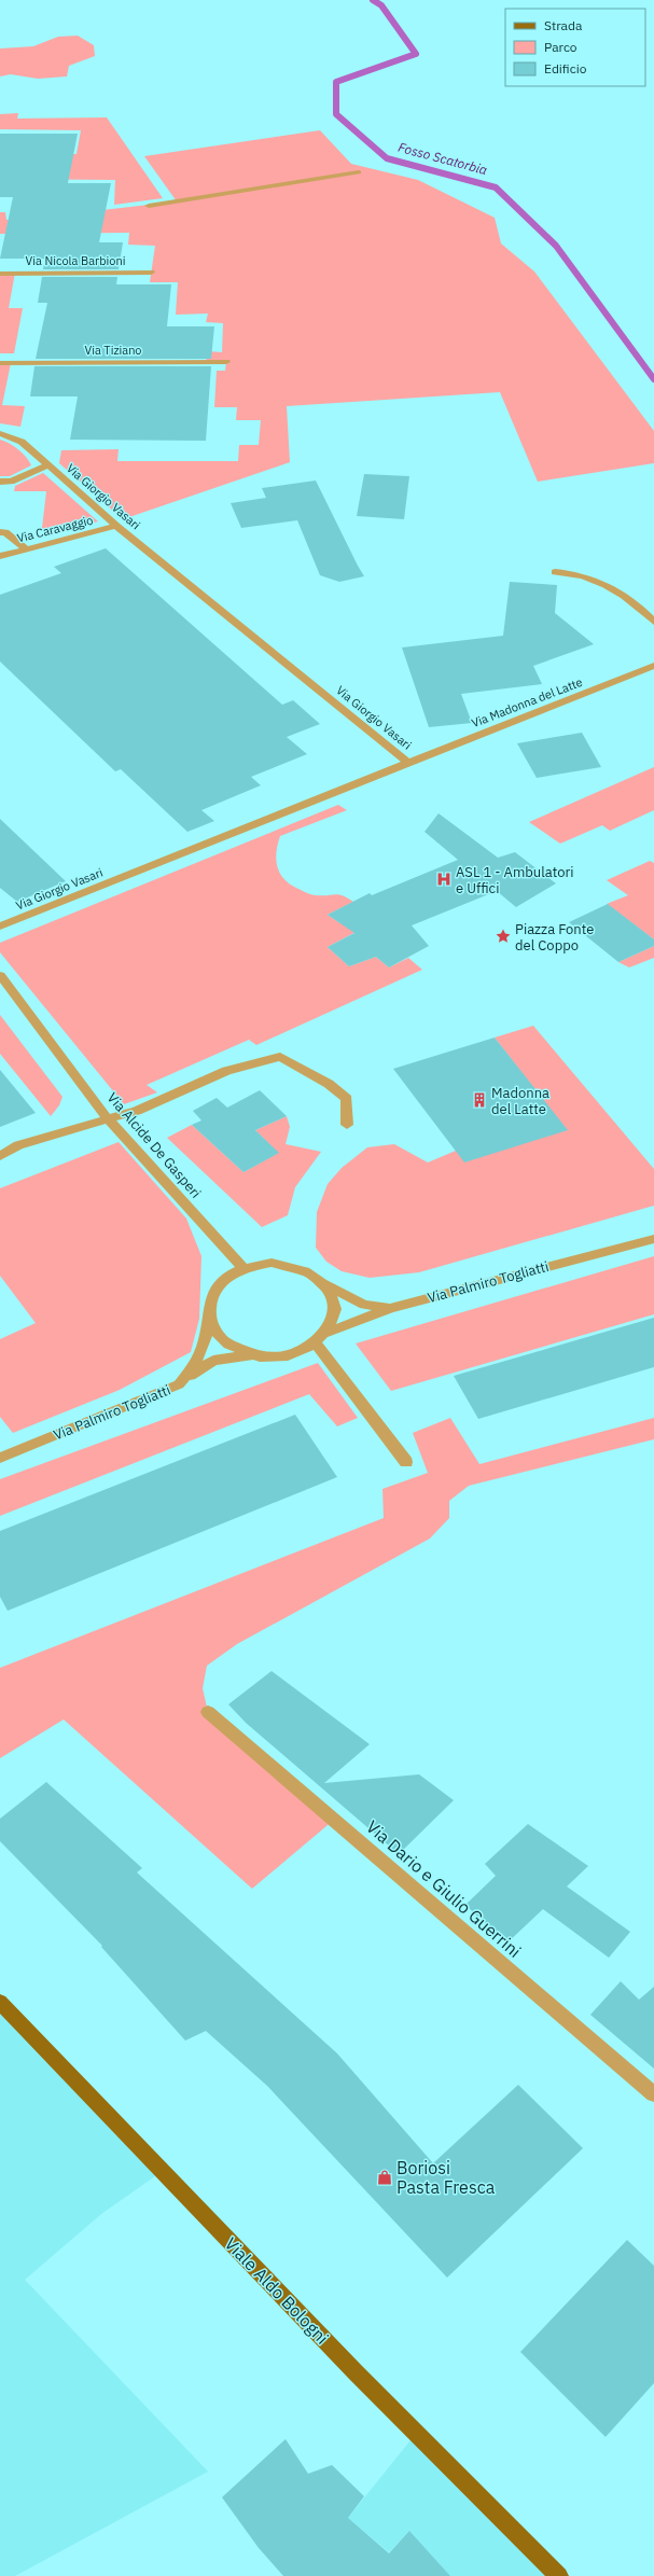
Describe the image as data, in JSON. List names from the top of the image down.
{
  "streets": {
    "main road": ["Viale Aldo Bologni"],
    "street": [
      "Via Nicola Barbioni",
      "Via Tiziano",
      "Via Giorgio Vasari",
      "Via Caravaggio",
      "Via Madonna del Latte",
      "Via Alcide De Gasperi",
      "Via Palmiro Togliatti",
      "Via Dario e Giulio Guerrini"
    ]
  },
  "crossings": [
    ["Via Giorgio Vasari", "Via Caravaggio"],
    ["Via Giorgio Vasari", "Via Madonna del Latte"],
    ["Via Alcide De Gasperi", "Via Palmiro Togliatti"]
  ],
  "water": ["Fosso Scatorbia"],
  "places": {
    "hospital": ["ASL 1 - Ambulatori e Uffici"],
    "place": ["Piazza Fonte del Coppo"],
    "building": ["Madonna del Latte"],
    "shop": ["Boriosi Pasta Fresca"]
  },
  "legend": ["Strada", "Parco", "Edificio"]
}
